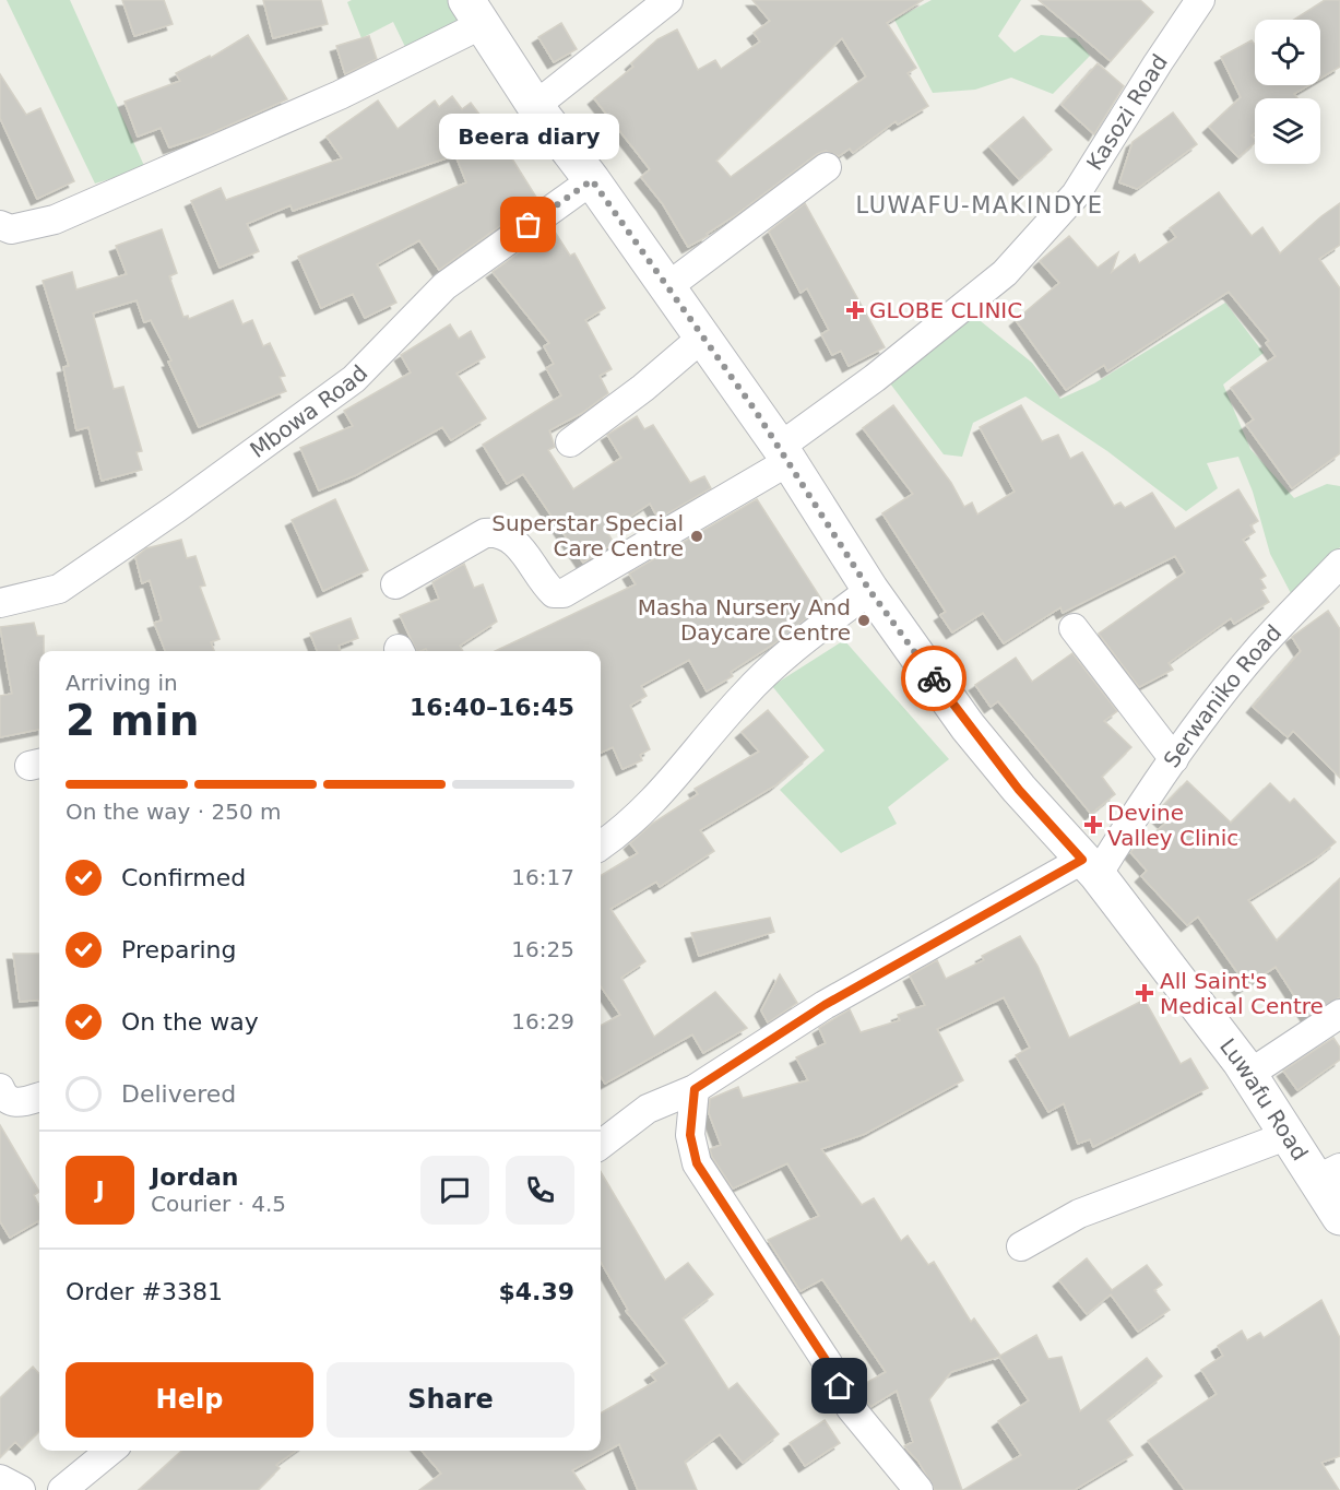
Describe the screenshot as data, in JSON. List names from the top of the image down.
{
  "streets": {
    "street": [
      "Kasozi Road",
      "Mbowa Road",
      "Serwaniko Road",
      "Luwafu Road"
    ]
  },
  "crossings": [
    ["Kasozi Road", "Luwafu Road"],
    ["Mbowa Road", "Luwafu Road"],
    ["Serwaniko Road", "Luwafu Road"]
  ],
  "districts": ["LUWAFU-MAKINDYE"],
  "places": {
    "other": ["Beera diary", "Superstar Special Care Centre", "Masha Nursery And Daycare Centre"],
    "health": ["GLOBE CLINIC", "Devine Valley Clinic", "All Saint's Medical Centre"]
  },
  "page": {
    "bubble": "Beera diary",
    "heading": ["2 min", "Arriving in", "16:40–16:45"],
    "panel": [
      "Jordan",
      "Courier · 4.5",
      "Order #3381",
      "$4.39"
    ],
    "bar": "On the way · 250 m",
    "list": [
      ["Confirmed", "16:17"],
      ["Preparing", "16:25"],
      ["On the way", "16:29"],
      "Delivered"
    ],
    "round": "J",
    "buttons": ["Help", "Share"]
  }
}
